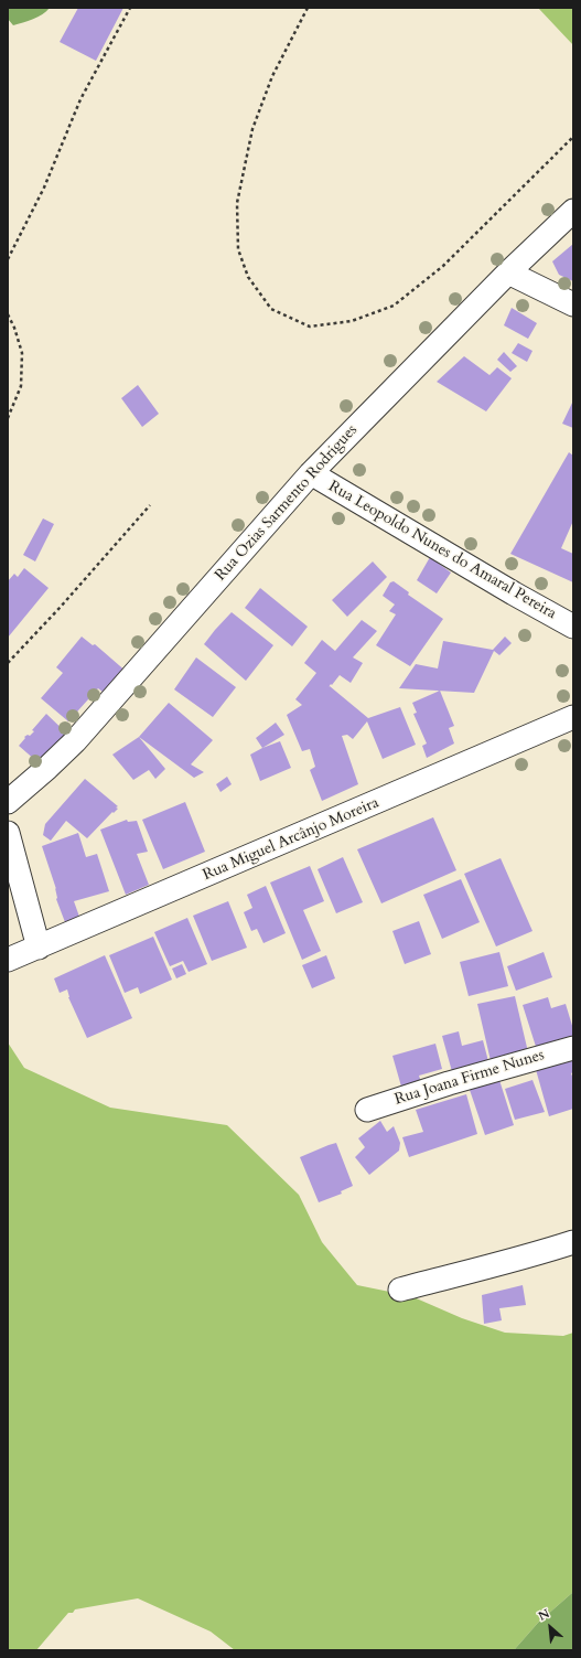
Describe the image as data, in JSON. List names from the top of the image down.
{
  "streets": {
    "street": [
      "Rua Ozias Sarmento Rodrigues",
      "Rua Leopoldo Nunes do Amaral Pereira",
      "Rua Miguel Arcânjo Moreira",
      "Rua Joana Firme Nunes"
    ]
  },
  "crossings": [
    ["Rua Ozias Sarmento Rodrigues", "Rua Leopoldo Nunes do Amaral Pereira"]
  ],
  "north": "top left"
}
